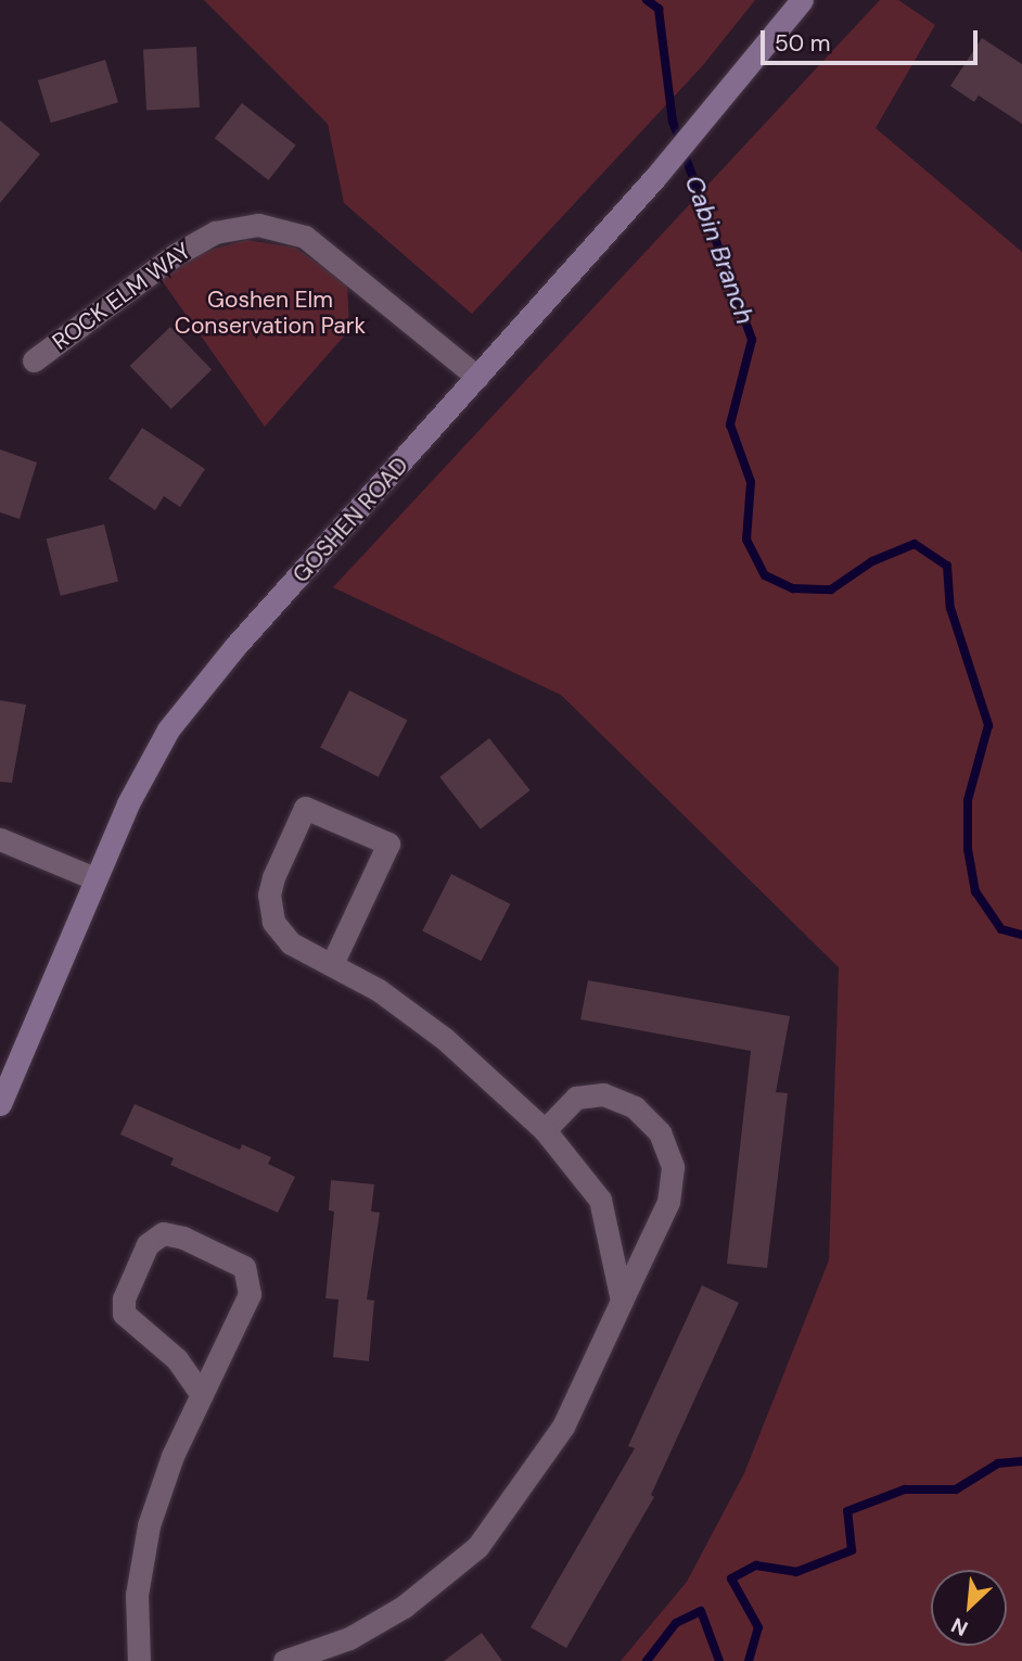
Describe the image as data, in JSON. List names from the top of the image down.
{
  "streets": {
    "street": ["ROCK ELM WAY", "GOSHEN ROAD"]
  },
  "crossings": [
    ["ROCK ELM WAY", "GOSHEN ROAD"]
  ],
  "water": ["Cabin Branch"],
  "parks": ["Goshen Elm Conservation Park"],
  "scale_bar": "50 m",
  "north": "bottom left"
}
